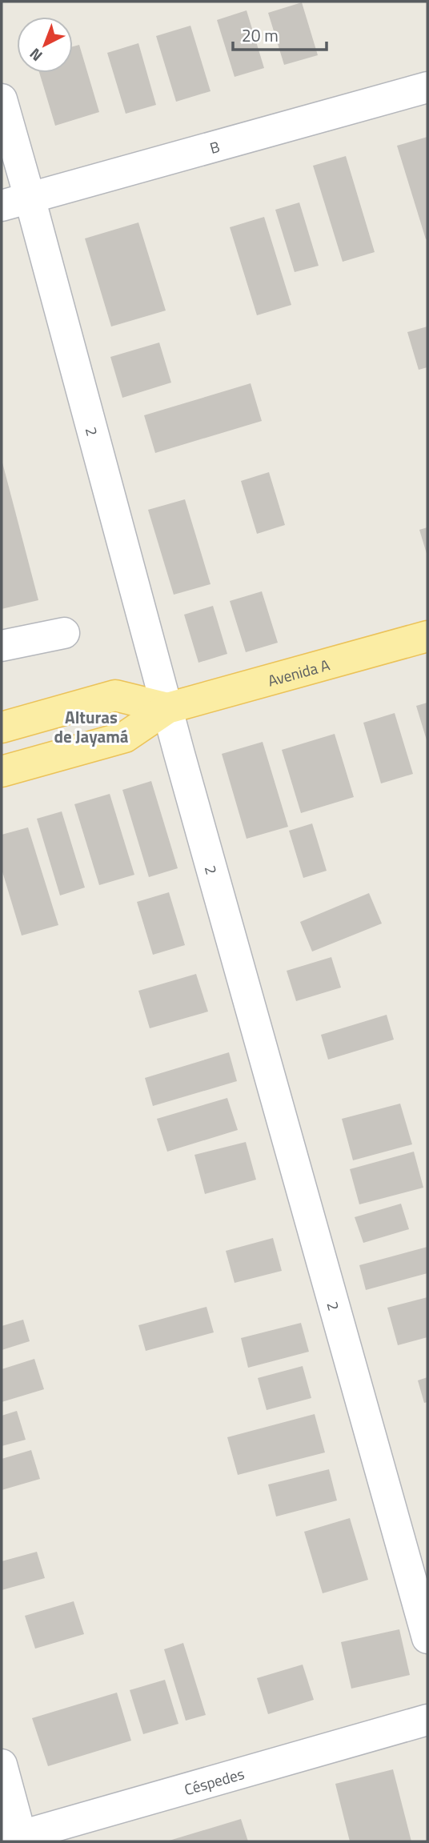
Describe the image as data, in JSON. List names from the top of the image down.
{
  "streets": {
    "main road": ["Avenida A"],
    "street": ["B", "2", "Céspedes"]
  },
  "crossings": [
    ["B", "2"],
    ["2", "Avenida A"]
  ],
  "districts": ["Alturas de Jayamá"],
  "scale_bar": "20 m",
  "north": "bottom left"
}
